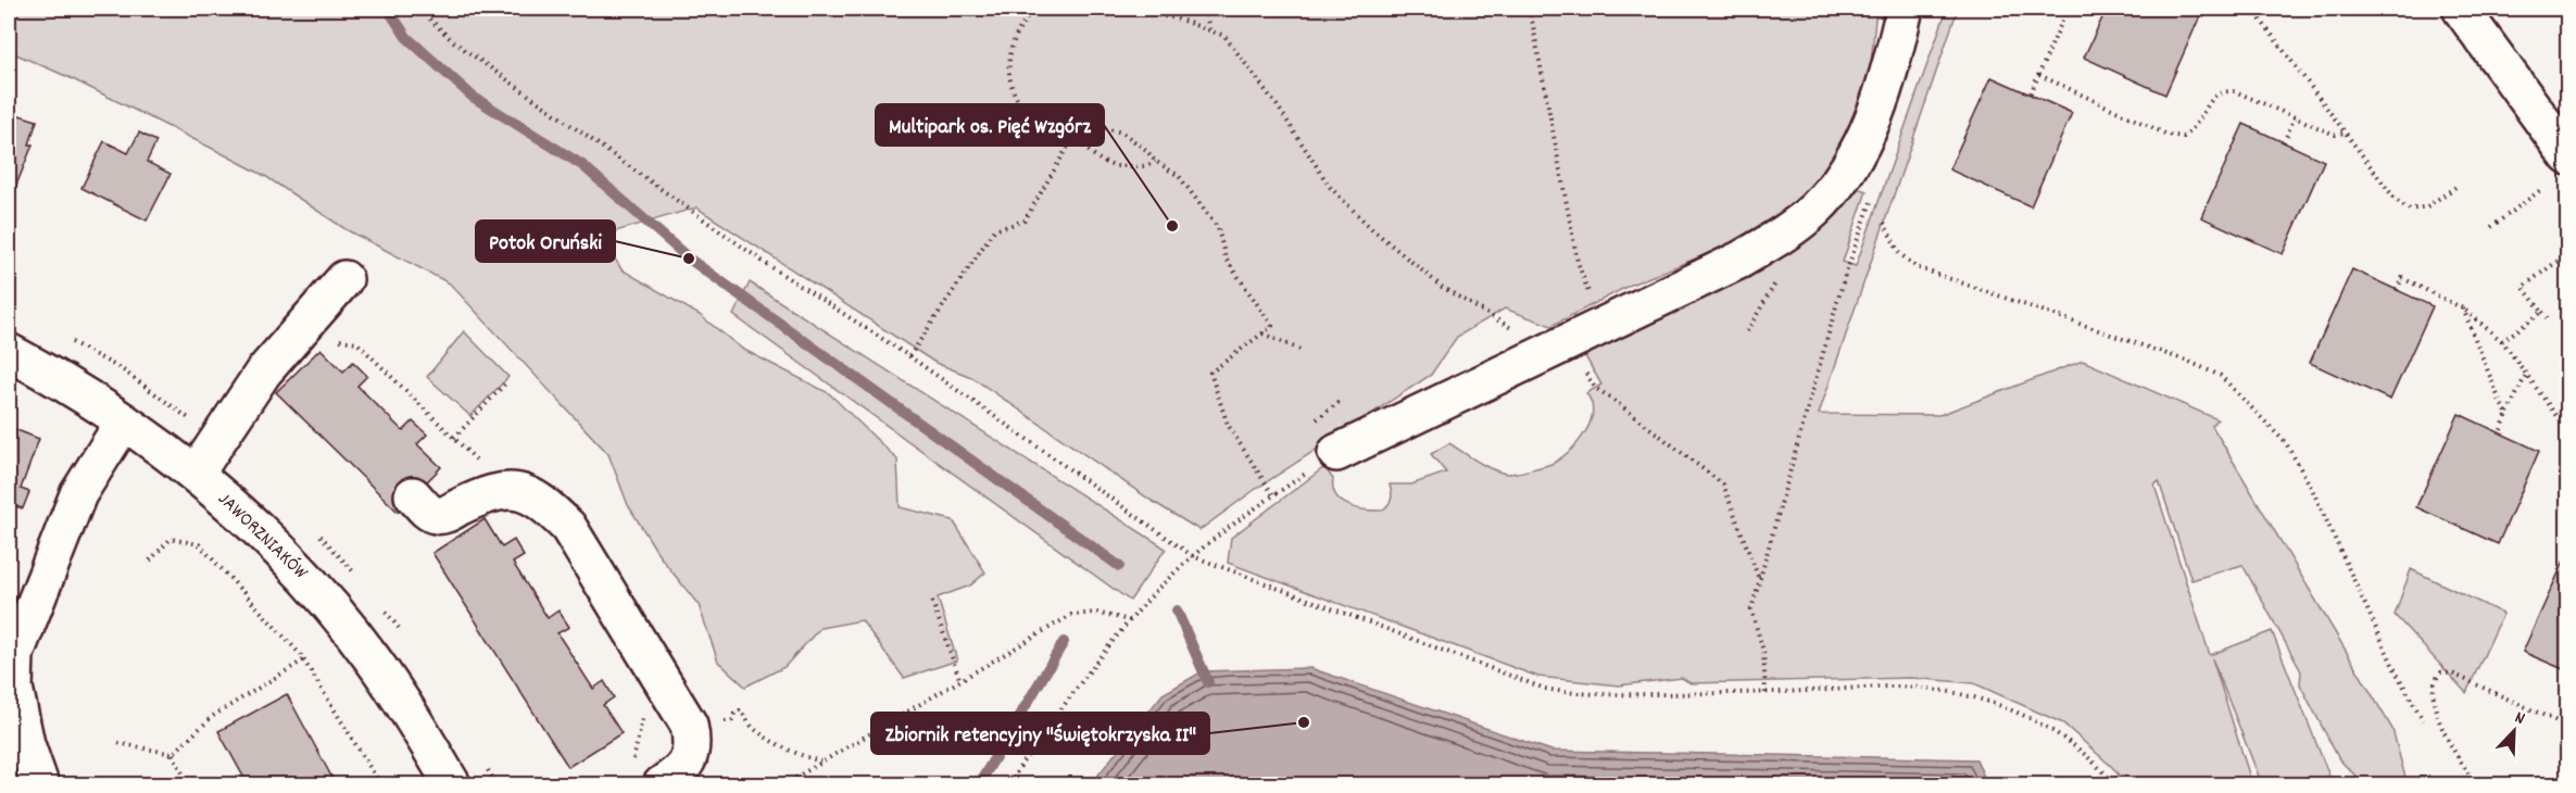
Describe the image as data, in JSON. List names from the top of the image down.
{
  "streets": {
    "street": ["JAWORZNIAKÓW"]
  },
  "places": ["Multipark os. Pięć Wzgórz", "Potok Oruński", "Zbiornik retencyjny \"Świętokrzyska II\""],
  "north": "top right"
}
